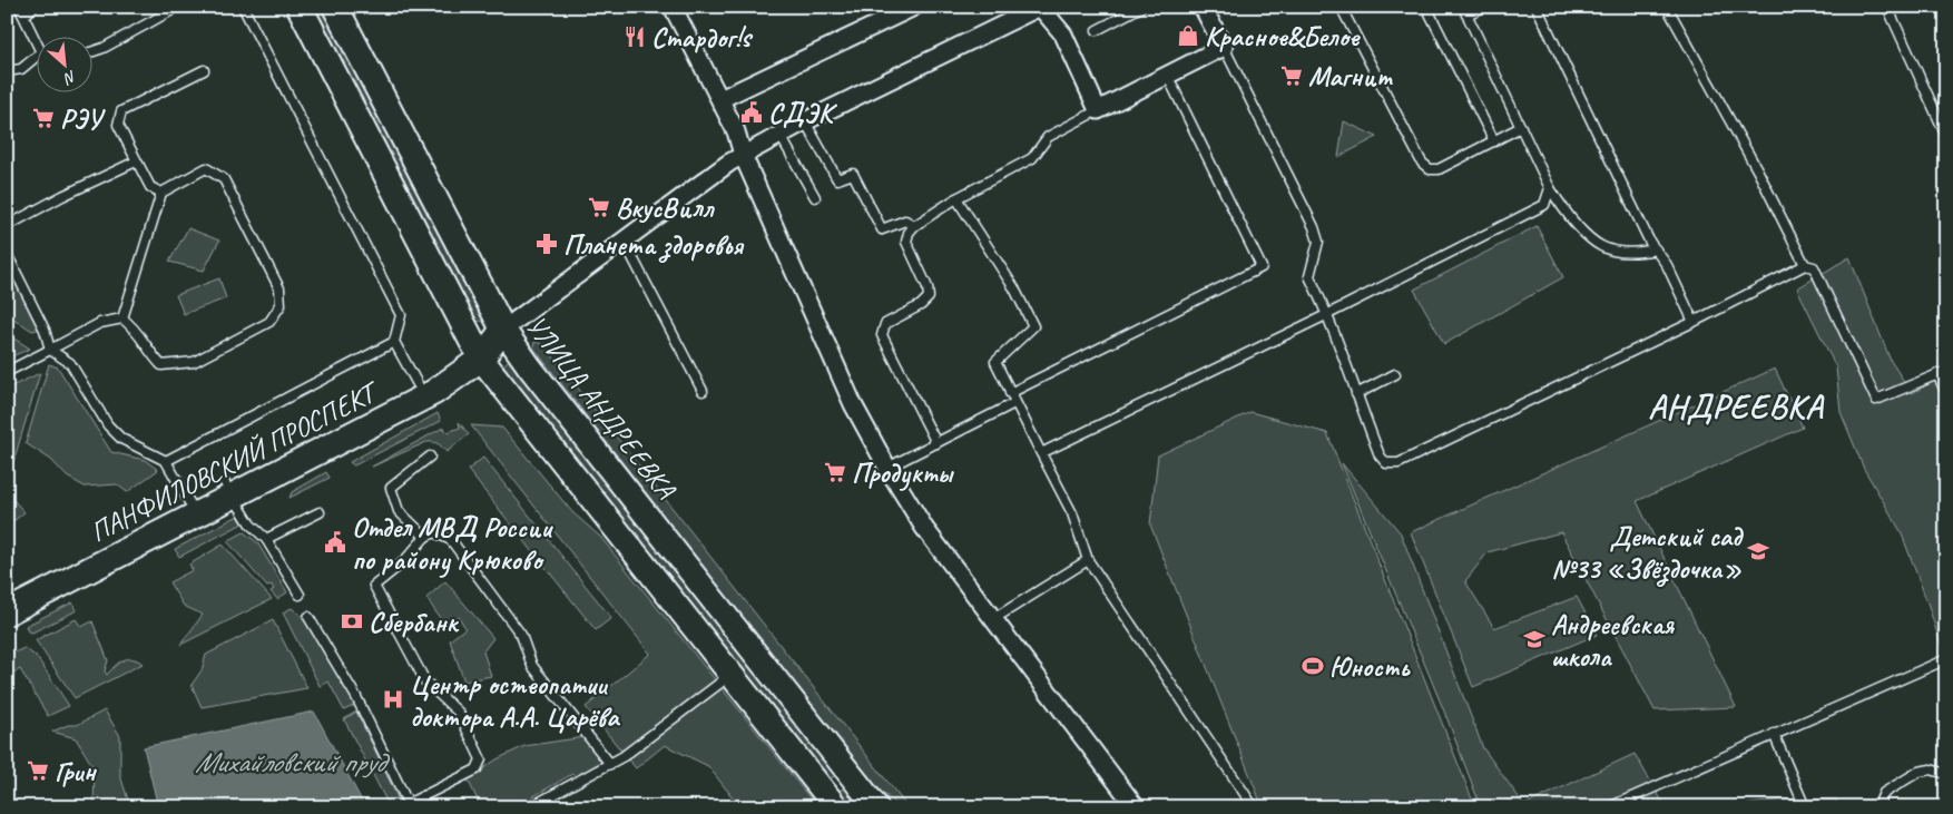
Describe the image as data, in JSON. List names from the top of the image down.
{
  "streets": {
    "main road": ["УЛИЦА АНДРЕЕВКА", "ПАНФИЛОВСКИЙ ПРОСПЕКТ"]
  },
  "districts": ["АНДРЕЕВКА"],
  "water": ["Михайловский пруд"],
  "places": {
    "shop": ["Красное&Белое"],
    "restaurant": ["Стардог!s"],
    "supermarket": [
      "Магнит",
      "РЭУ",
      "ВкусВилл",
      "Продукты",
      "Грин"
    ],
    "public building": ["СДЭК", "Отдел МВД России по району Крюково"],
    "pharmacy": ["Планета здоровья"],
    "school or university": ["Детский сад №33 «Звёздочка»", "Андреевская школа"],
    "bank": ["Сбербанк"],
    "sports": ["Юность"],
    "hospital": ["Центр остеопатии доктора А.А. Царёва"]
  },
  "north": "bottom right"
}
